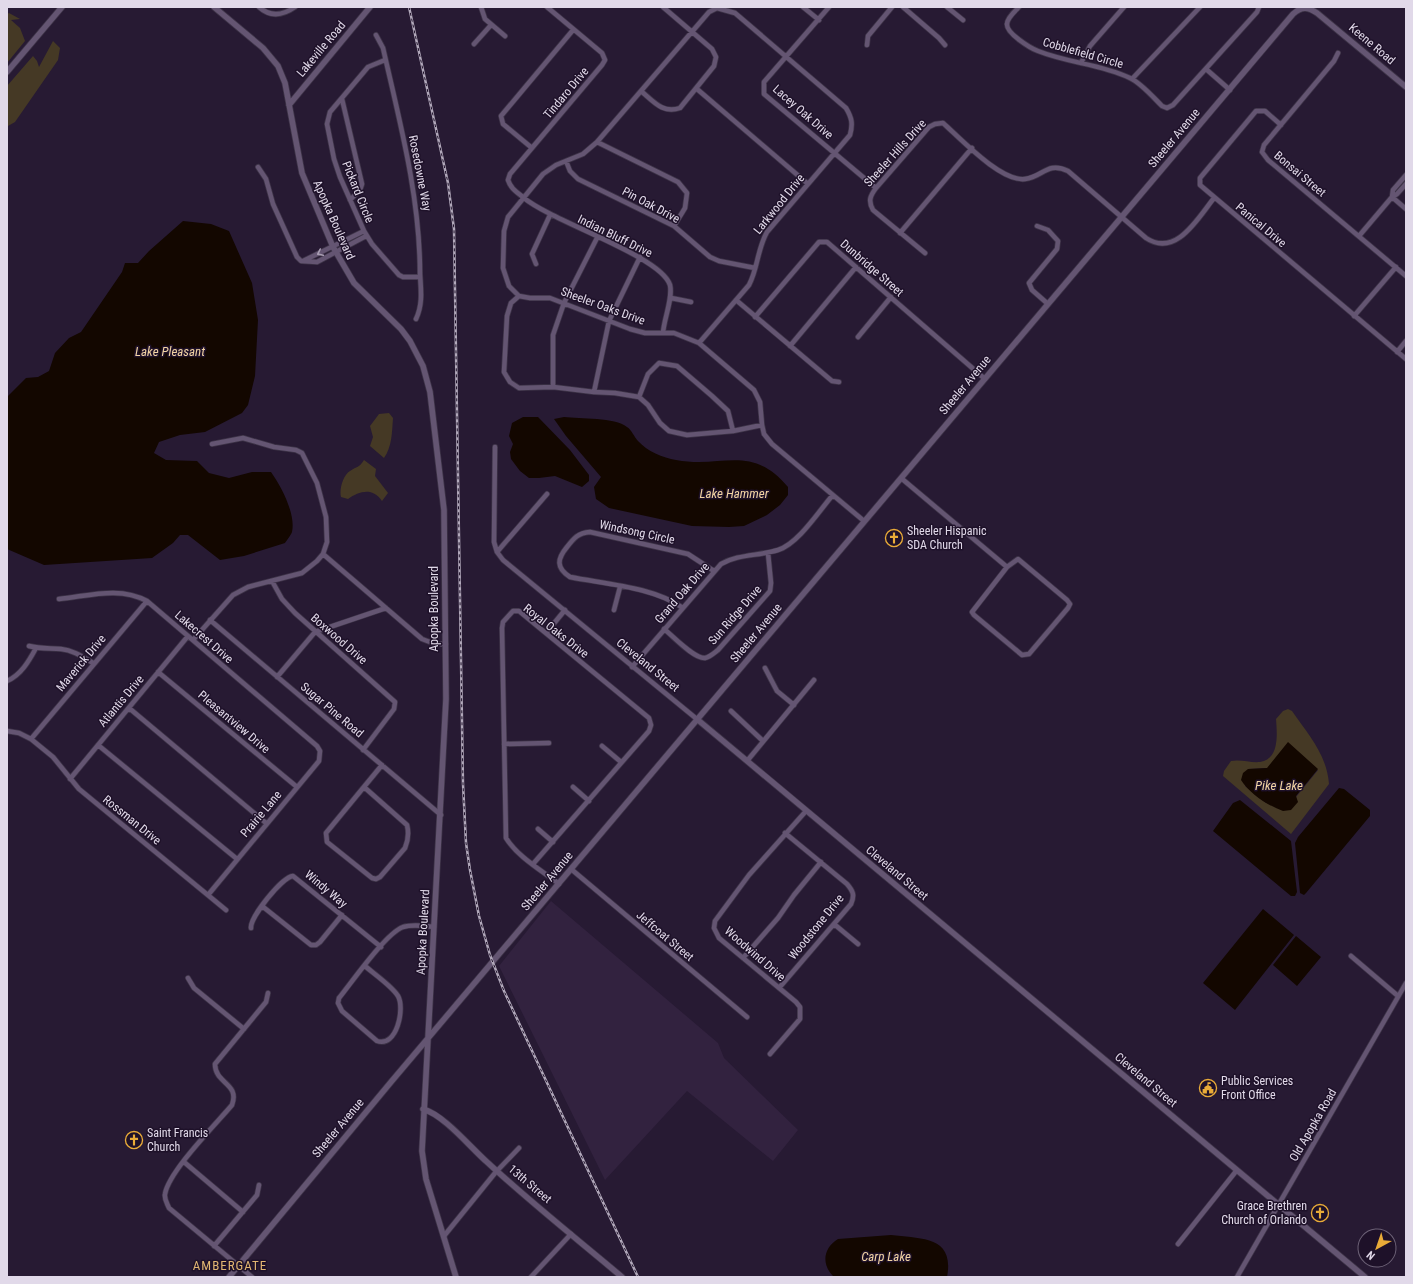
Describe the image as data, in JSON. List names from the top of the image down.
{
  "streets": {
    "street": [
      "Keene Road",
      "Lakeville Road",
      "Cobblefield Circle",
      "Tindaro Drive",
      "Lacey Oak Drive",
      "Sheeler Avenue",
      "Sheeler Hills Drive",
      "Rosedowne Way",
      "Bonsai Street",
      "Pickard Circle",
      "Larkwood Drive",
      "Pin Oak Drive",
      "Apopka Boulevard",
      "Panical Drive",
      "Indian Bluff Drive",
      "Dunbridge Street",
      "Sheeler Oaks Drive",
      "Windsong Circle",
      "Grand Oak Drive",
      "Sun Ridge Drive",
      "Royal Oaks Drive",
      "Lakecrest Drive",
      "Boxwood Drive",
      "Maverick Drive",
      "Cleveland Street",
      "Atlantis Drive",
      "Sugar Pine Road",
      "Pleasantview Drive",
      "Prairie Lane",
      "Rossman Drive",
      "Windy Way",
      "Woodstone Drive",
      "Jeffcoat Street",
      "Woodwind Drive",
      "Old Apopka Road",
      "13th Street"
    ]
  },
  "crossings": [
    ["Keene Road", "Sheeler Avenue"],
    ["Lakeville Road", "Apopka Boulevard"],
    ["Tindaro Drive", "Indian Bluff Drive"],
    ["Lacey Oak Drive", "Sheeler Hills Drive"],
    ["Lacey Oak Drive", "Larkwood Drive"],
    ["Sheeler Avenue", "Sheeler Hills Drive"],
    ["Sheeler Avenue", "Apopka Boulevard"],
    ["Sheeler Avenue", "Dunbridge Street"],
    ["Sheeler Avenue", "Sheeler Oaks Drive"],
    ["Sheeler Avenue", "Royal Oaks Drive"],
    ["Sheeler Avenue", "Cleveland Street"],
    ["Sheeler Avenue", "Jeffcoat Street"],
    ["Sheeler Hills Drive", "Panical Drive"],
    ["Rosedowne Way", "Pickard Circle"],
    ["Bonsai Street", "Panical Drive"],
    ["Larkwood Drive", "Pin Oak Drive"],
    ["Larkwood Drive", "Sheeler Oaks Drive"],
    ["Apopka Boulevard", "Sugar Pine Road"],
    ["Apopka Boulevard", "13th Street"],
    ["Indian Bluff Drive", "Sheeler Oaks Drive"],
    ["Sheeler Oaks Drive", "Grand Oak Drive"],
    ["Windsong Circle", "Grand Oak Drive"],
    ["Grand Oak Drive", "Sun Ridge Drive"],
    ["Grand Oak Drive", "Cleveland Street"],
    ["Lakecrest Drive", "Maverick Drive"],
    ["Lakecrest Drive", "Atlantis Drive"],
    ["Lakecrest Drive", "Prairie Lane"],
    ["Boxwood Drive", "Sugar Pine Road"],
    ["Maverick Drive", "Rossman Drive"],
    ["Cleveland Street", "Woodwind Drive"],
    ["Cleveland Street", "Old Apopka Road"],
    ["Atlantis Drive", "Pleasantview Drive"],
    ["Atlantis Drive", "Rossman Drive"],
    ["Pleasantview Drive", "Prairie Lane"],
    ["Prairie Lane", "Rossman Drive"],
    ["Woodstone Drive", "Woodwind Drive"]
  ],
  "districts": ["AMBERGATE"],
  "water": [
    "Lake Pleasant",
    "Lake Hammer",
    "Pike Lake",
    "Carp Lake"
  ],
  "places": {
    "church": ["Sheeler Hispanic SDA Church", "Saint Francis Church", "Grace Brethren Church of Orlando"],
    "public building": ["Public Services Front Office"]
  },
  "north": "bottom left"
}
